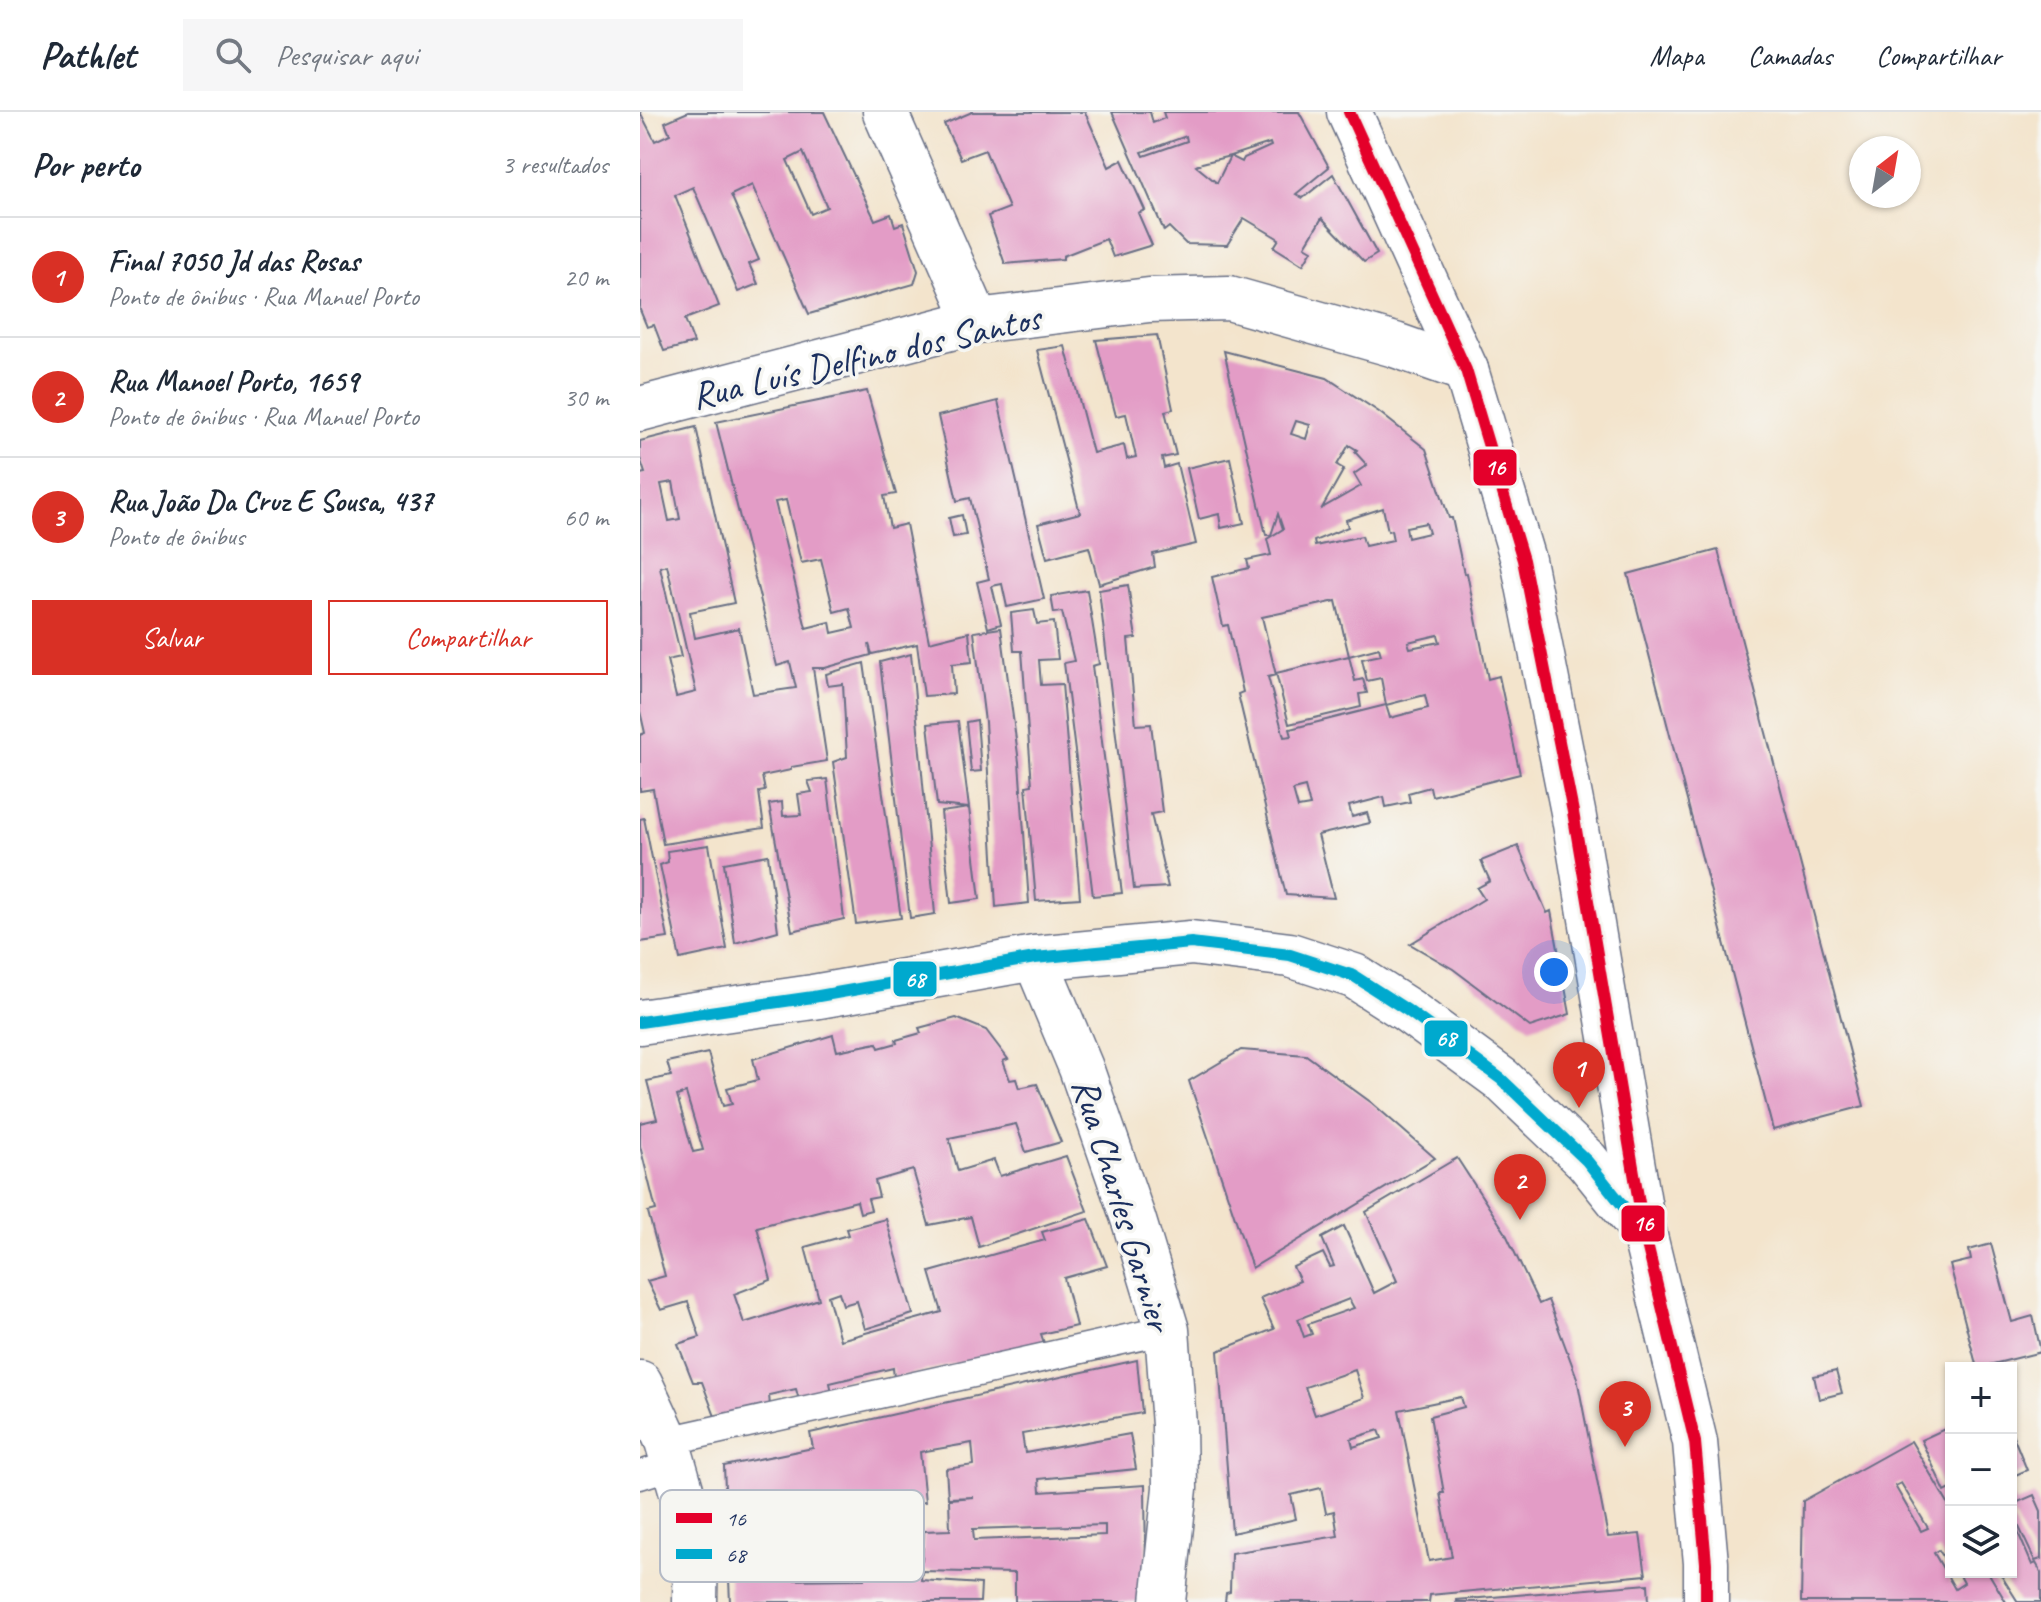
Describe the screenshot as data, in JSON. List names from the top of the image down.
{
  "streets": {
    "street": ["Rua Luís Delfino dos Santos", "Rua Charles Garnier"]
  },
  "lines": ["transit line 16", "transit line 68"],
  "legend": ["16", "68"],
  "north": "top right",
  "page": {
    "header": "Pathlet",
    "search": "Pesquisar aqui",
    "nav": ["Mapa", "Camadas", "Compartilhar"],
    "heading": ["Por perto", "3 resultados"],
    "list": [
      {
        "mark": "1",
        "name": "Final 7050 Jd das Rosas",
        "note": "Ponto de ônibus · Rua Manuel Porto",
        "value": "20 m"
      },
      {
        "mark": "2",
        "name": "Rua Manoel Porto, 1659",
        "note": "Ponto de ônibus · Rua Manuel Porto",
        "value": "30 m"
      },
      {
        "mark": "3",
        "name": "Rua João Da Cruz E Sousa, 437",
        "note": "Ponto de ônibus",
        "value": "60 m"
      }
    ],
    "buttons": ["Salvar", "Compartilhar"],
    "pins": ["1", "2", "3"],
    "map_buttons": ["+", "−"]
  }
}
